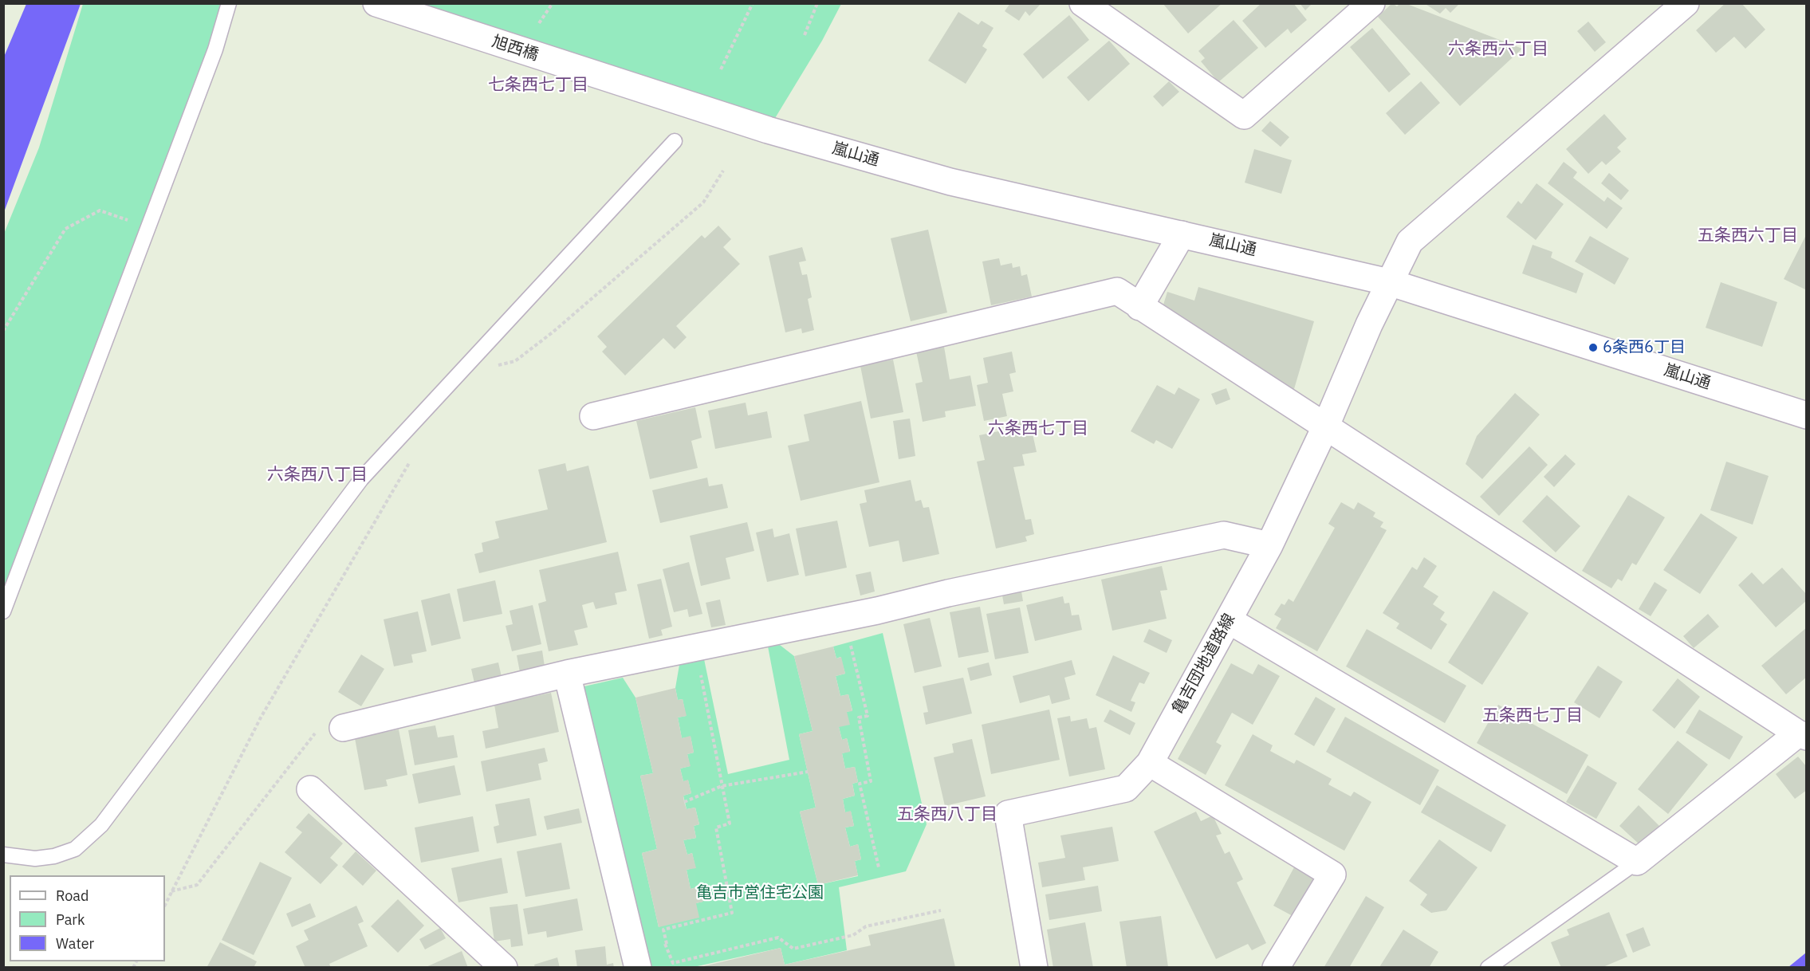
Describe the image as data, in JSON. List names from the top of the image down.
{
  "streets": {
    "street": ["旭西橋", "嵐山通", "亀吉団地道路線"]
  },
  "crossings": [
    ["旭西橋", "嵐山通"],
    ["嵐山通", "亀吉団地道路線"]
  ],
  "districts": [
    "六条西六丁目",
    "七条西七丁目",
    "五条西六丁目",
    "六条西七丁目",
    "六条西八丁目",
    "五条西七丁目",
    "五条西八丁目"
  ],
  "parks": ["亀吉市営住宅公園"],
  "places": ["6条西6丁目"],
  "legend": ["Road", "Park", "Water"]
}
